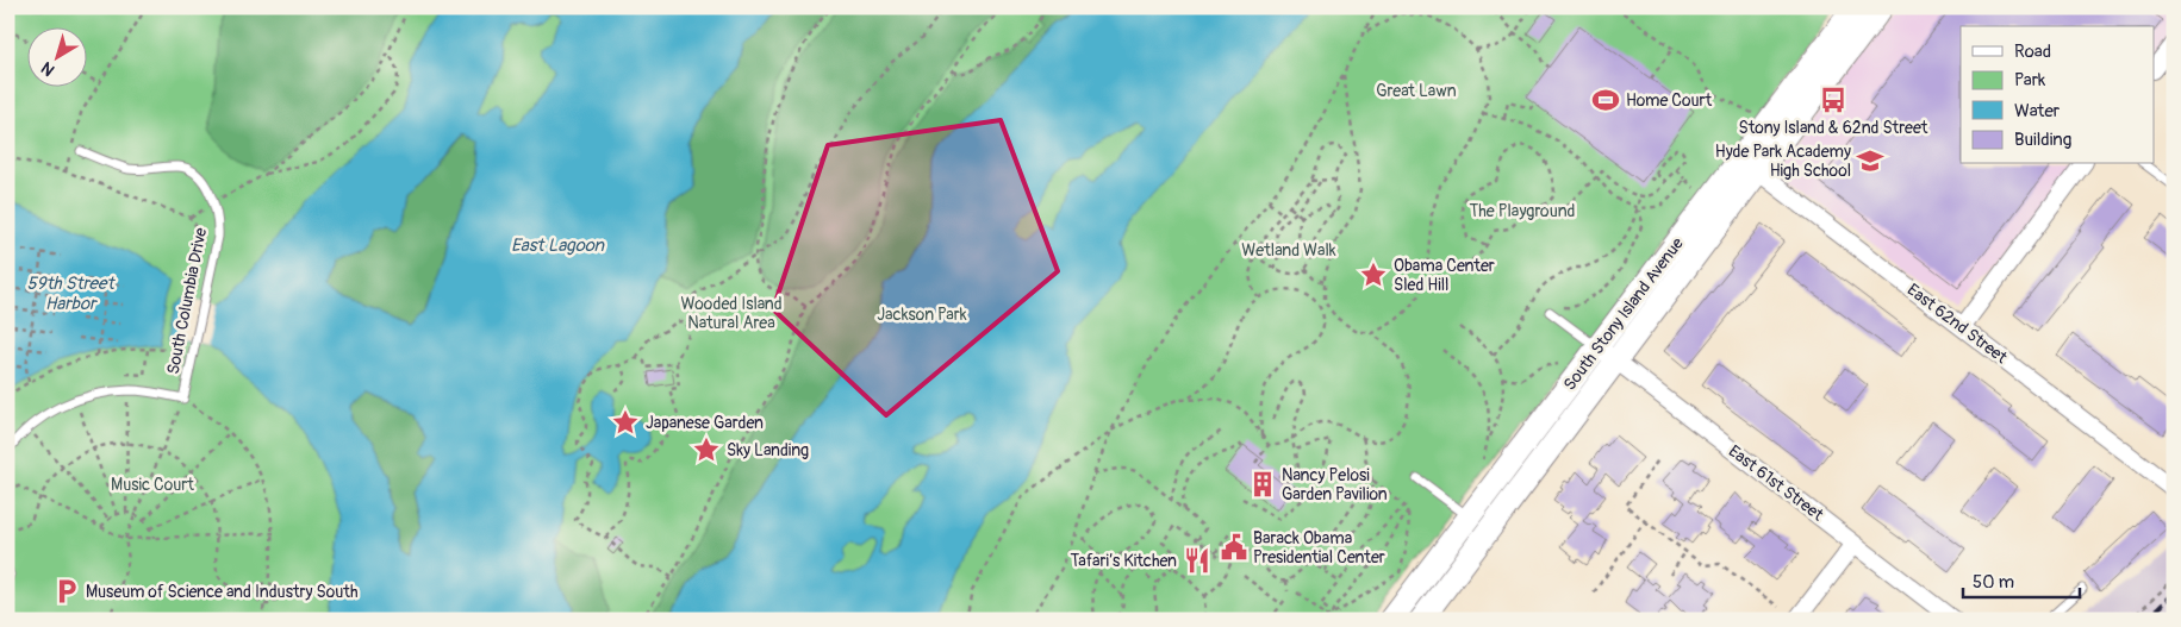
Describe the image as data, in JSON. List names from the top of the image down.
{
  "streets": {
    "main road": ["South Stony Island Avenue"],
    "street": ["East 62nd Street", "East 61st Street"],
    "lane": ["South Columbia Drive"]
  },
  "crossings": [
    ["South Stony Island Avenue", "East 62nd Street"],
    ["South Stony Island Avenue", "East 61st Street"]
  ],
  "water": ["East Lagoon", "59th Street Harbor"],
  "parks": [
    "Great Lawn",
    "The Playground",
    "Wetland Walk",
    "Wooded Island Natural Area",
    "Jackson Park",
    "Music Court"
  ],
  "places": {
    "sports": ["Home Court"],
    "bus stop": ["Stony Island & 62nd Street"],
    "school or university": ["Hyde Park Academy High School"],
    "place": ["Obama Center Sled Hill", "Japanese Garden", "Sky Landing"],
    "building": ["Nancy Pelosi Garden Pavilion"],
    "public building": ["Barack Obama Presidential Center"],
    "restaurant": ["Tafari’s Kitchen"],
    "parking": ["Museum of Science and Industry South"]
  },
  "legend": [
    "Road",
    "Park",
    "Water",
    "Building"
  ],
  "scale_bar": "50 m",
  "north": "bottom left"
}
